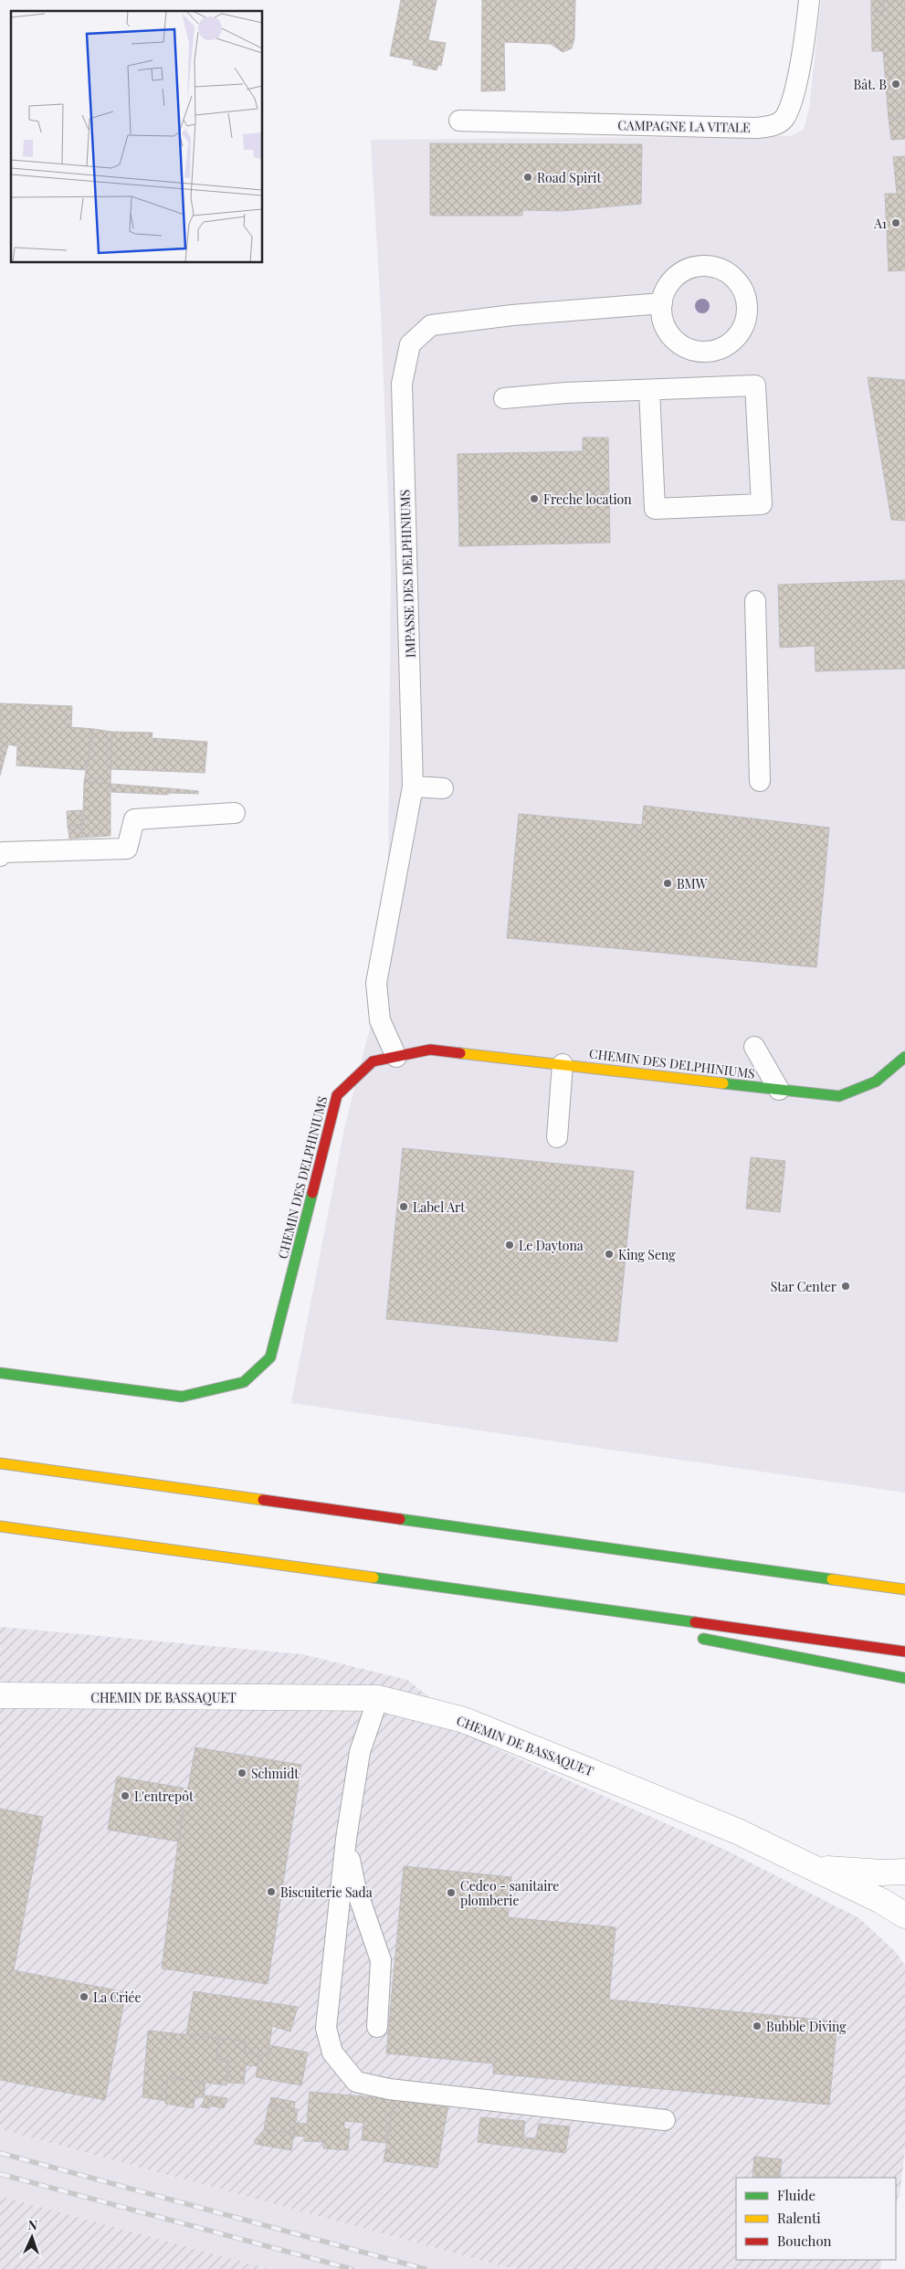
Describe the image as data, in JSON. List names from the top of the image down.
{
  "streets": {
    "main road": ["CHEMIN DES DELPHINIUMS"],
    "street": ["CHEMIN DE BASSAQUET"],
    "lane": ["CAMPAGNE LA VITALE", "IMPASSE DES DELPHINIUMS"]
  },
  "crossings": [
    ["IMPASSE DES DELPHINIUMS", "CHEMIN DES DELPHINIUMS"]
  ],
  "places": [
    "Bât. B",
    "Road Spirit",
    "A1",
    "Freche location",
    "BMW",
    "Label Art",
    "Le Daytona",
    "King Seng",
    "Star Center",
    "Schmidt",
    "L'entrepôt",
    "Biscuiterie Sada",
    "Cedeo - sanitaire plomberie",
    "La Criée",
    "Bubble Diving"
  ],
  "legend": ["Fluide", "Ralenti", "Bouchon"],
  "north": "top"
}
